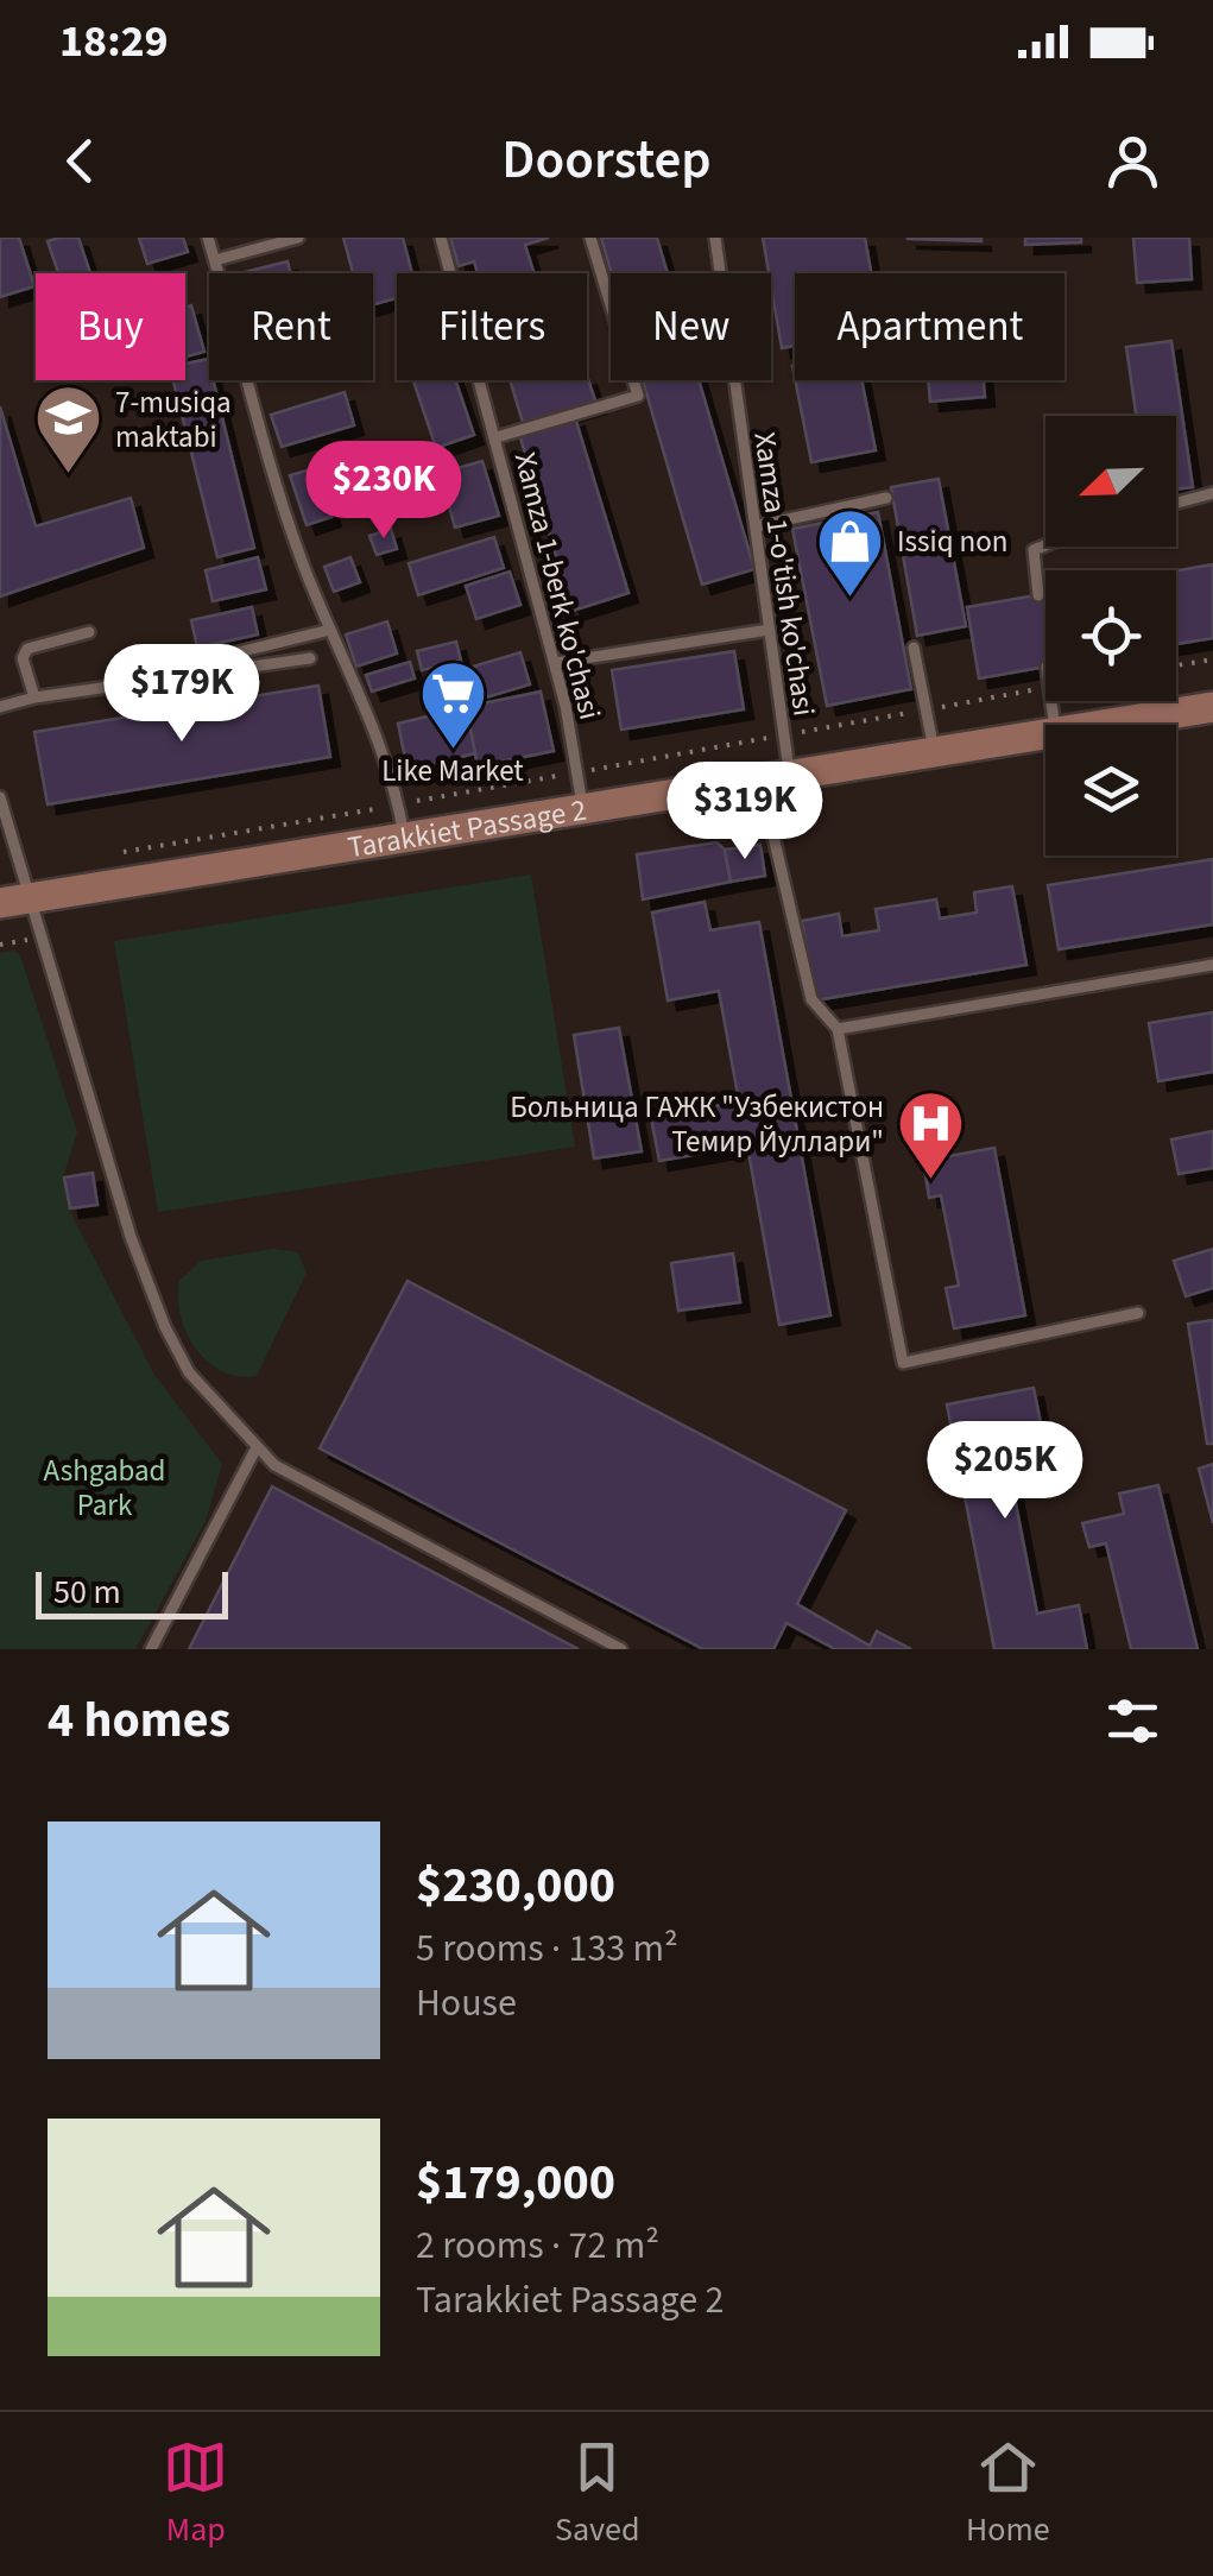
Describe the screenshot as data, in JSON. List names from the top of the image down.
{
  "streets": {
    "main road": ["Tarakkiet Passage 2"],
    "lane": ["Xamza 1-o'tish ko'chasi", "Xamza 1-berk ko'chasi"]
  },
  "crossings": [
    ["Xamza 1-o'tish ko'chasi", "Tarakkiet Passage 2"],
    ["Xamza 1-berk ko'chasi", "Tarakkiet Passage 2"]
  ],
  "parks": ["Ashgabad Park"],
  "places": {
    "school or university": ["7-musiqa maktabi"],
    "shop": ["Issiq non"],
    "supermarket": ["Like Market"],
    "hospital": ["Больница ГАЖК \"Узбекистон Темир Йуллари\""]
  },
  "scale_bar": "50 m",
  "north": "bottom left",
  "page": {
    "status": "18:29",
    "header": "Doorstep",
    "chip": [
      "Buy",
      "Rent",
      "Filters",
      "New",
      "Apartment"
    ],
    "price": [
      "$230K",
      "$179K",
      "$319K",
      "$205K"
    ],
    "scale": "50 m",
    "heading": "4 homes",
    "list": [
      {
        "name": "$230,000",
        "note": "5 rooms · 133 m² · House"
      },
      {
        "name": "$179,000",
        "note": "2 rooms · 72 m² · Tarakkiet Passage 2"
      }
    ],
    "tabs": ["Map", "Saved", "Home"]
  }
}
